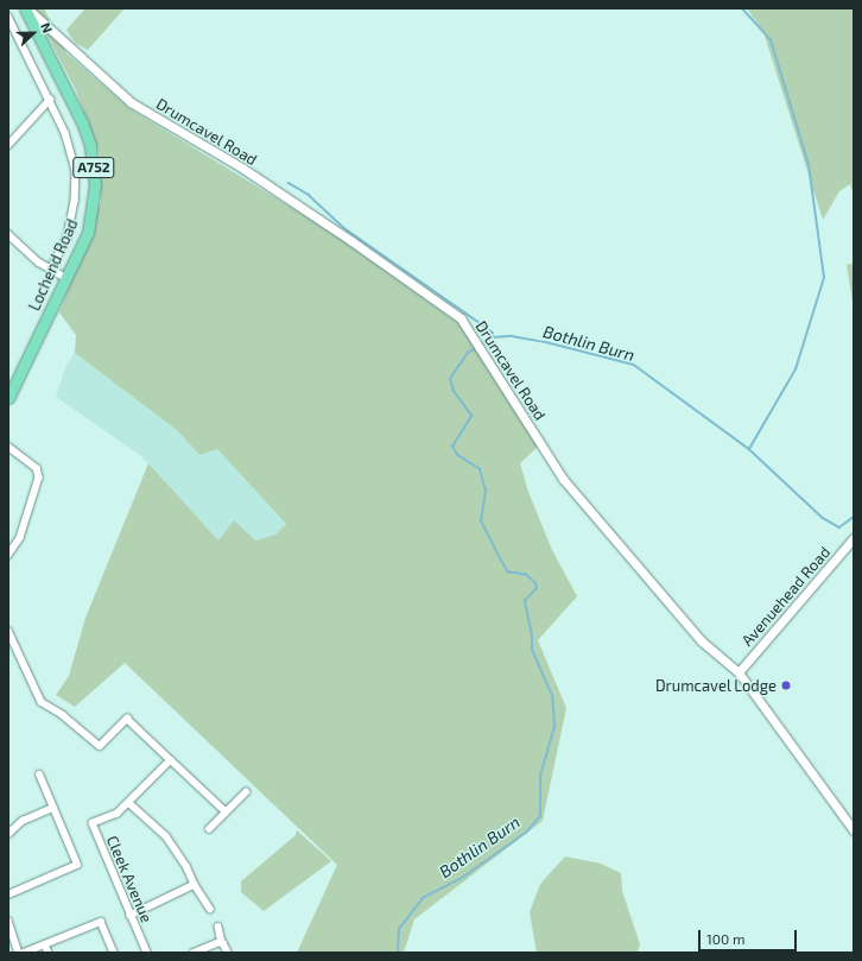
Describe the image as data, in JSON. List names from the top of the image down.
{
  "streets": {
    "main road": ["A752", "Lochend Road"],
    "street": ["Drumcavel Road", "Avenuehead Road", "Cleek Avenue"]
  },
  "crossings": [
    ["Drumcavel Road", "Lochend Road"],
    ["Drumcavel Road", "Avenuehead Road"]
  ],
  "water": ["Bothlin Burn"],
  "places": ["Drumcavel Lodge"],
  "scale_bar": "100 m",
  "north": "right"
}
